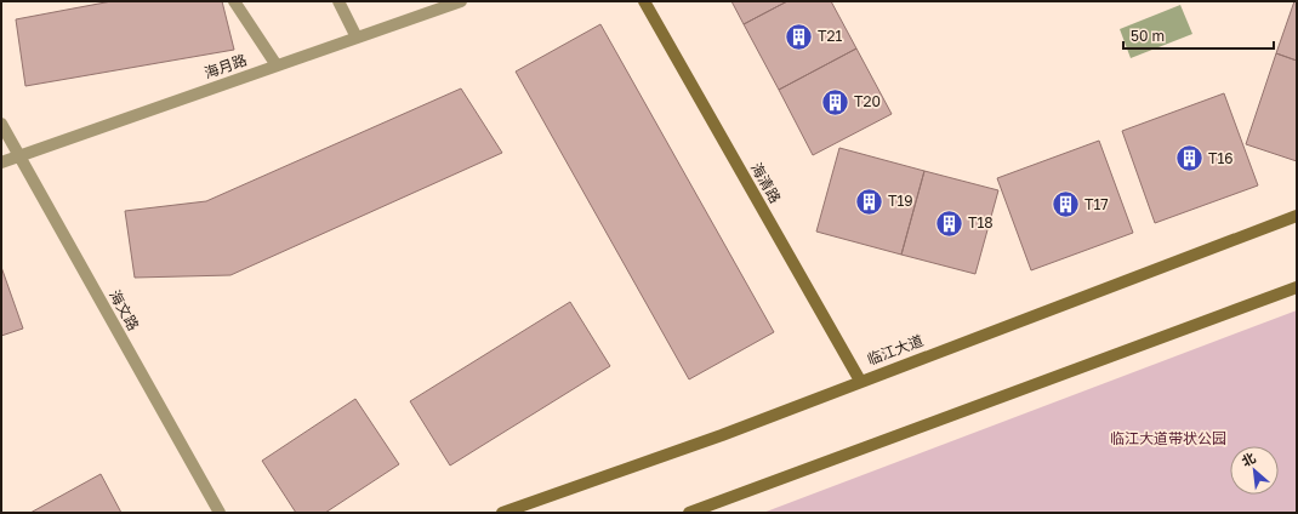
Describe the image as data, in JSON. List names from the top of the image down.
{
  "streets": {
    "main road": ["海清路", "临江大道"],
    "street": ["海月路", "海文路"]
  },
  "crossings": [
    ["海月路", "海文路"],
    ["海清路", "临江大道"]
  ],
  "parks": ["临江大道带状公园"],
  "places": {
    "building": [
      "T21",
      "T20",
      "T16",
      "T19",
      "T17",
      "T18"
    ]
  },
  "scale_bar": "50 m",
  "north": "top left"
}
